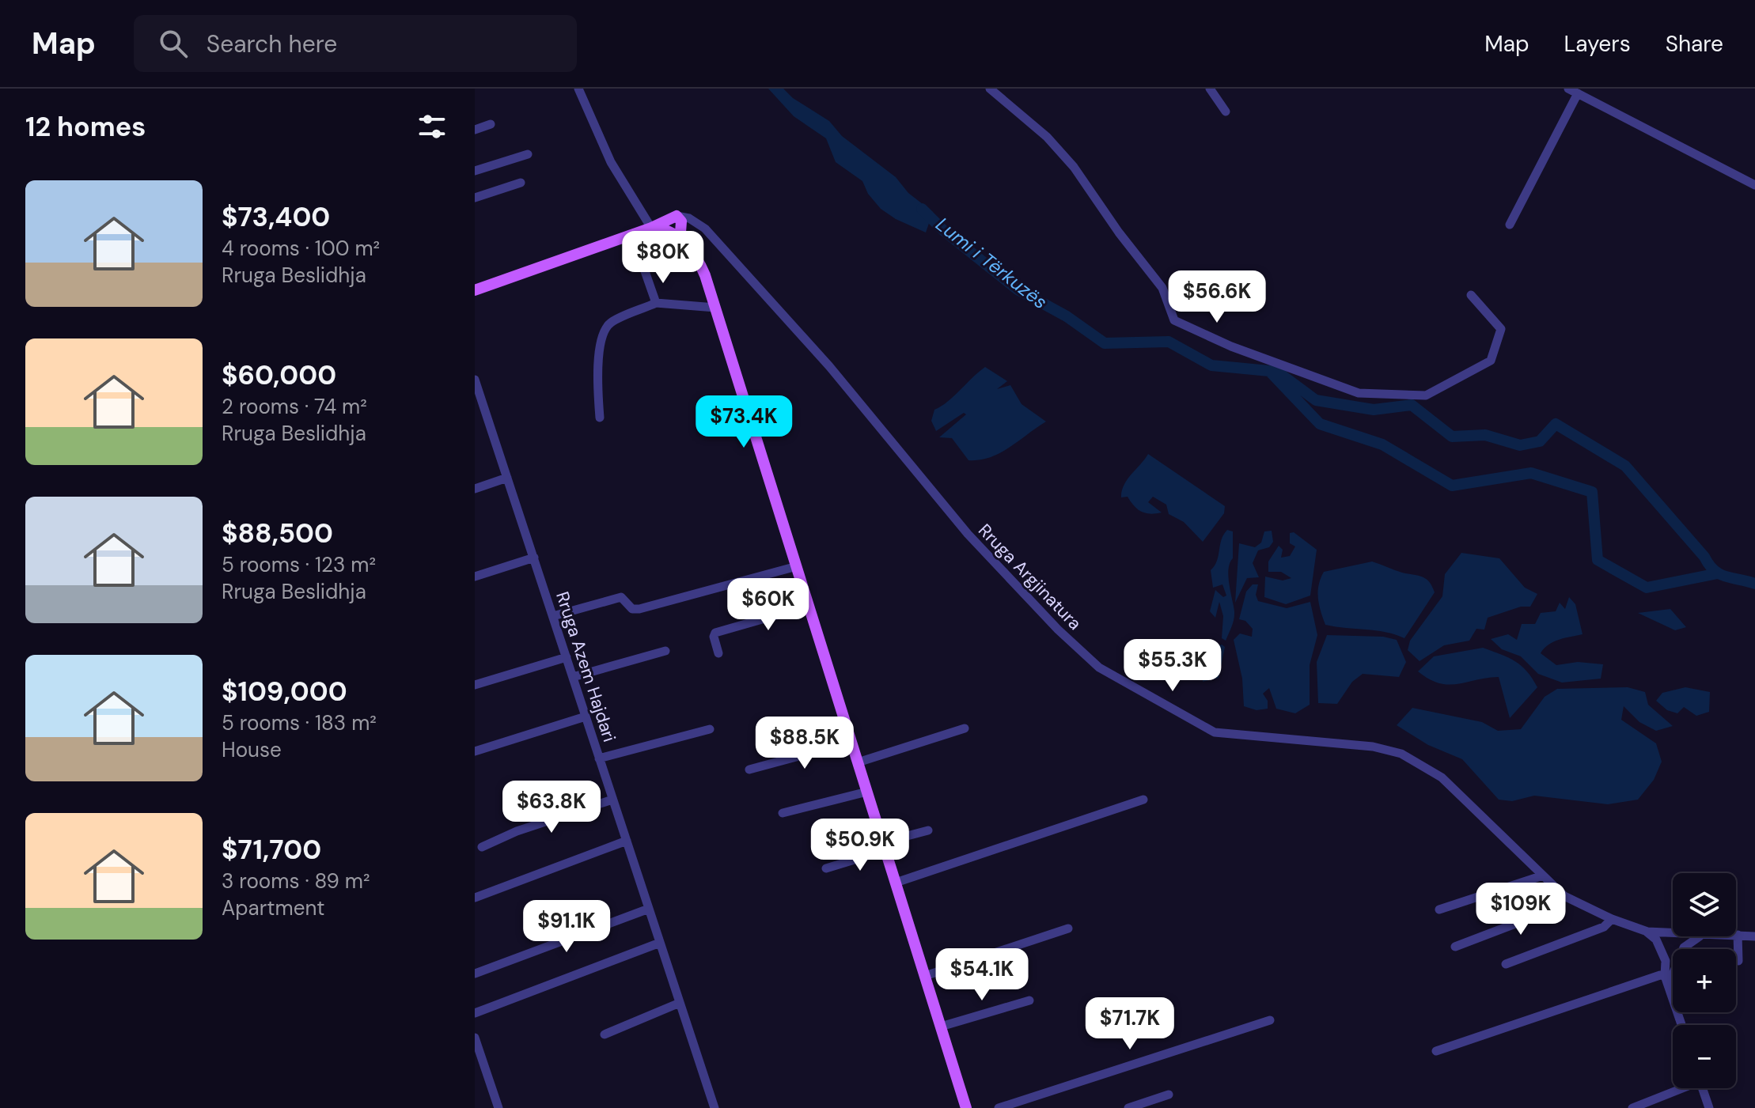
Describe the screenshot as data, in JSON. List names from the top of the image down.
{
  "streets": {
    "street": ["Rruga Argjinatura", "Rruga Azem Hajdari"]
  },
  "water": ["Lumi i Tërkuzës"],
  "page": {
    "header": "Map",
    "search": "Search here",
    "nav": ["Map", "Layers", "Share"],
    "heading": "12 homes",
    "list": [
      {
        "name": "$73,400",
        "note": "4 rooms · 100 m² · Rruga Beslidhja"
      },
      {
        "name": "$60,000",
        "note": "2 rooms · 74 m² · Rruga Beslidhja"
      },
      {
        "name": "$88,500",
        "note": "5 rooms · 123 m² · Rruga Beslidhja"
      },
      {
        "name": "$109,000",
        "note": "5 rooms · 183 m² · House"
      },
      {
        "name": "$71,700",
        "note": "3 rooms · 89 m² · Apartment"
      }
    ],
    "price": [
      "$80K",
      "$56.6K",
      "$73.4K",
      "$60K",
      "$55.3K",
      "$88.5K",
      "$63.8K",
      "$50.9K",
      "$109K",
      "$91.1K",
      "$54.1K",
      "$71.7K"
    ],
    "map_buttons": ["+", "−"]
  }
}
